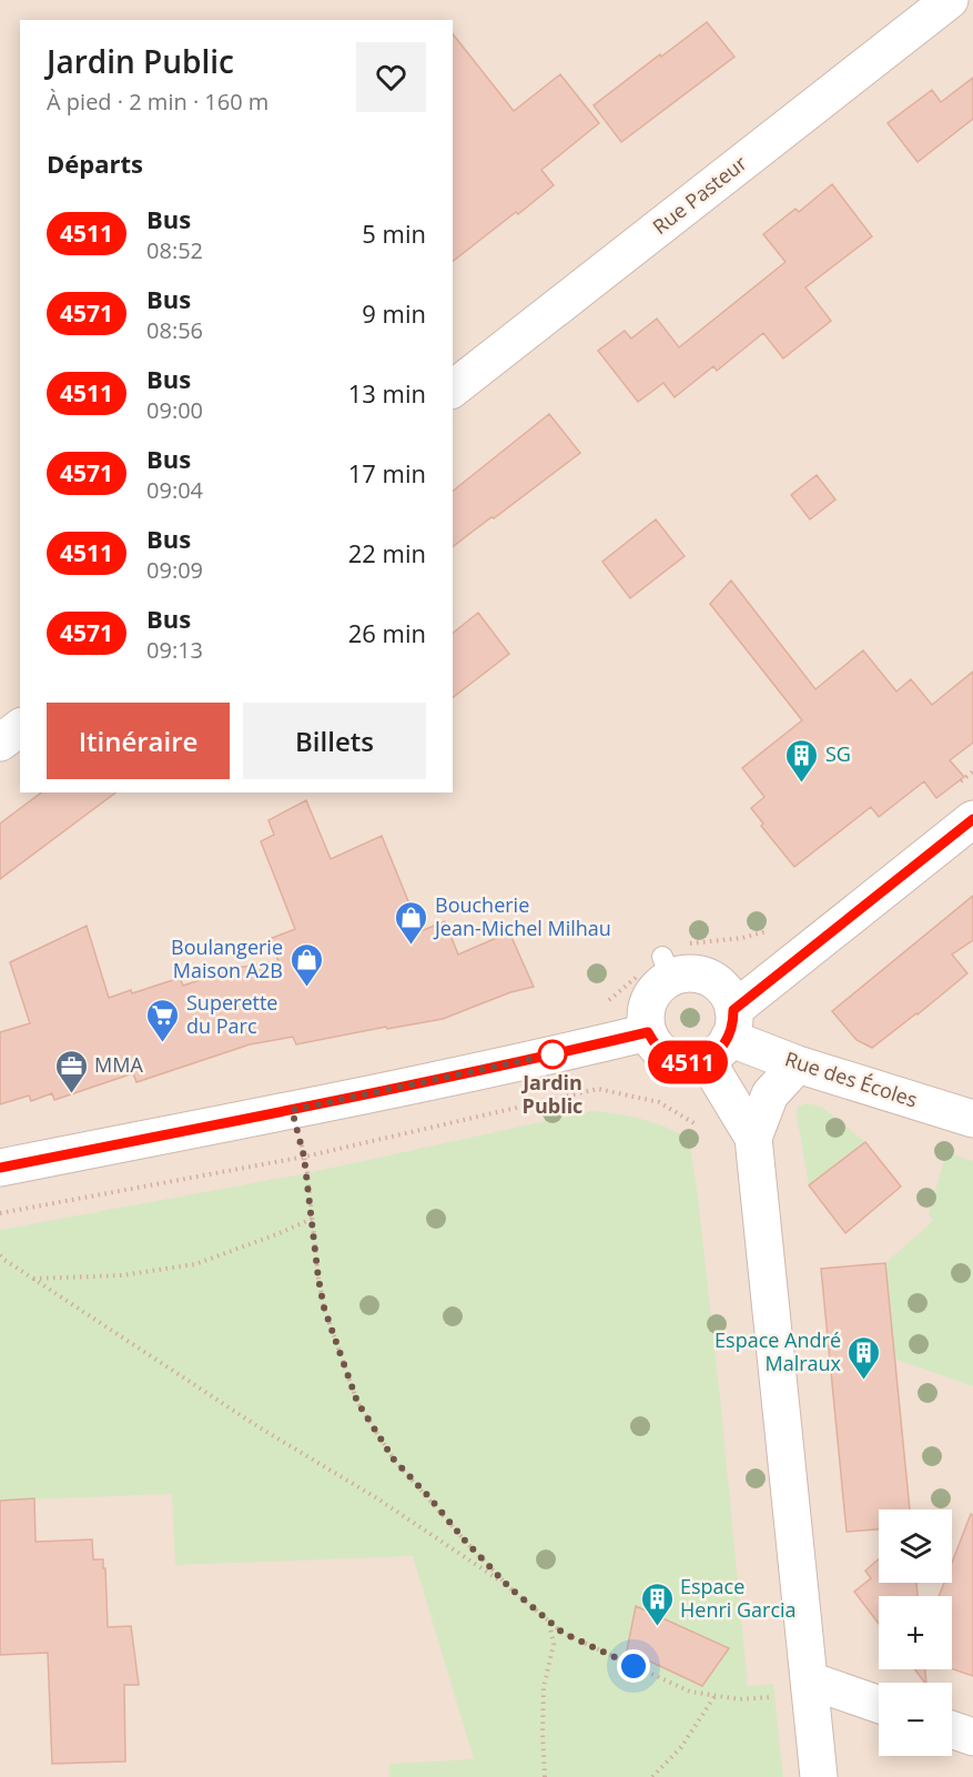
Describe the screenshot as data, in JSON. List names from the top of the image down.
{
  "streets": {
    "street": ["Rue Pasteur", "Rue des Écoles"]
  },
  "places": {
    "building": ["SG", "Espace André Malraux", "Espace Henri Garcia"],
    "shop": ["Boucherie Jean-Michel Milhau", "Boulangerie Maison A2B"],
    "supermarket": ["Superette du Parc"],
    "other": ["Jardin Public"],
    "office": ["MMA"]
  },
  "lines": ["bus line 4511"],
  "page": {
    "on_map": "4511",
    "heading": [
      ["Jardin Public", "À pied · 2 min · 160 m"],
      "Départs"
    ],
    "list": [
      {
        "mark": "4511",
        "name": "Bus",
        "note": "08:52",
        "value": "5 min"
      },
      {
        "mark": "4571",
        "name": "Bus",
        "note": "08:56",
        "value": "9 min"
      },
      {
        "mark": "4511",
        "name": "Bus",
        "note": "09:00",
        "value": "13 min"
      },
      {
        "mark": "4571",
        "name": "Bus",
        "note": "09:04",
        "value": "17 min"
      },
      {
        "mark": "4511",
        "name": "Bus",
        "note": "09:09",
        "value": "22 min"
      },
      {
        "mark": "4571",
        "name": "Bus",
        "note": "09:13",
        "value": "26 min"
      }
    ],
    "buttons": ["Itinéraire", "Billets"],
    "map_buttons": ["+", "−"]
  }
}
